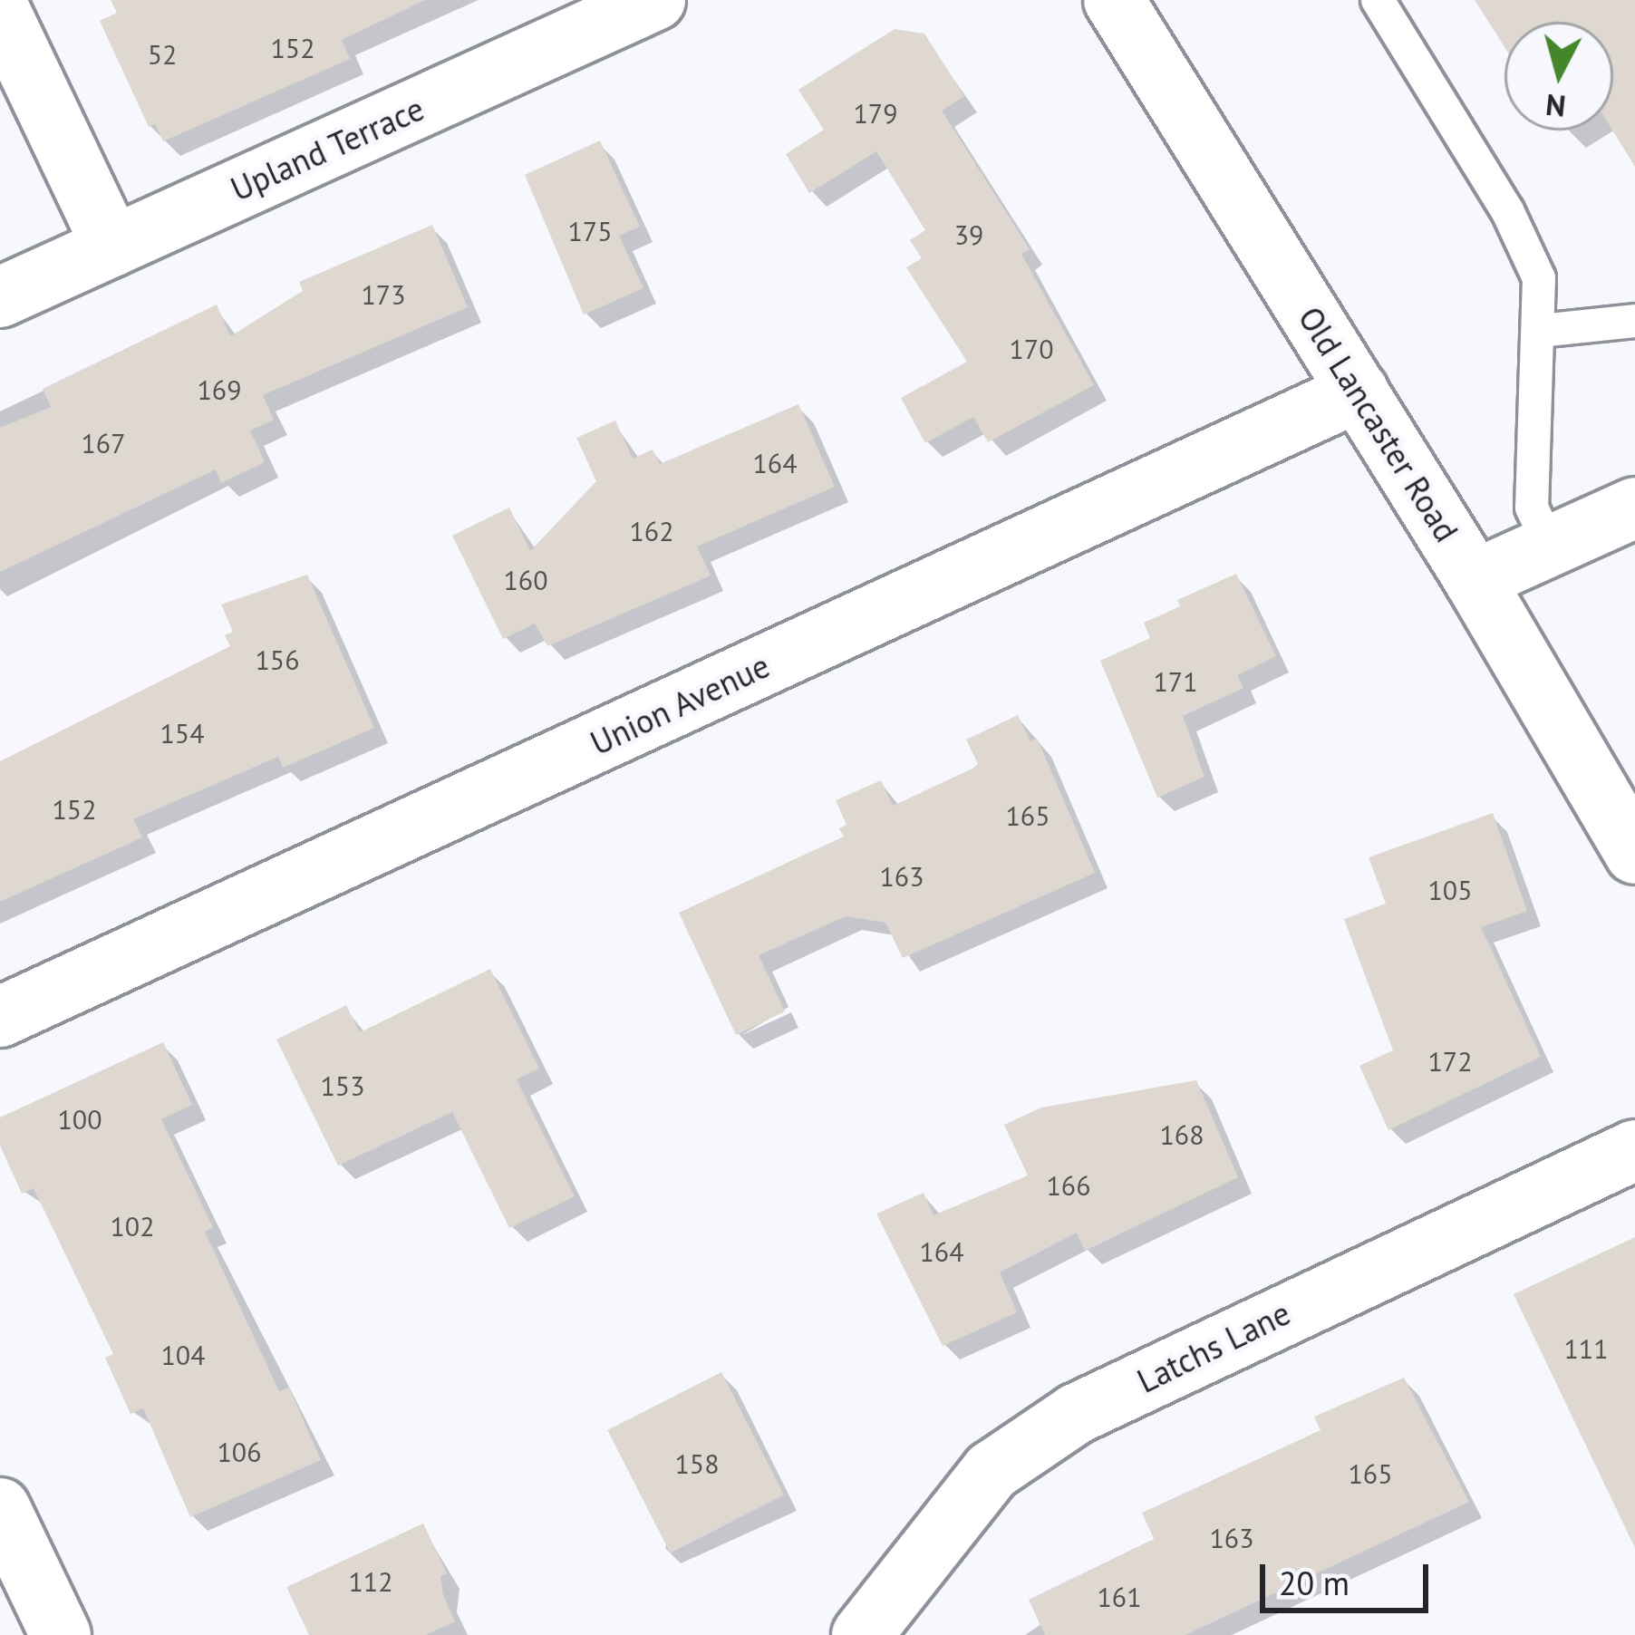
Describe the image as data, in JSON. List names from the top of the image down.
{
  "streets": {
    "street": [
      "Upland Terrace",
      "Old Lancaster Road",
      "Union Avenue",
      "Latchs Lane"
    ]
  },
  "crossings": [
    ["Old Lancaster Road", "Union Avenue"]
  ],
  "house_numbers": [
    "152",
    "52",
    "179",
    "175",
    "39",
    "173",
    "170",
    "169",
    "167",
    "164",
    "162",
    "160",
    "156",
    "171",
    "154",
    "152",
    "165",
    "163",
    "105",
    "172",
    "153",
    "100",
    "168",
    "166",
    "102",
    "164",
    "111",
    "104",
    "106",
    "158",
    "165",
    "163",
    "112",
    "161"
  ],
  "scale_bar": "20 m",
  "north": "bottom"
}
